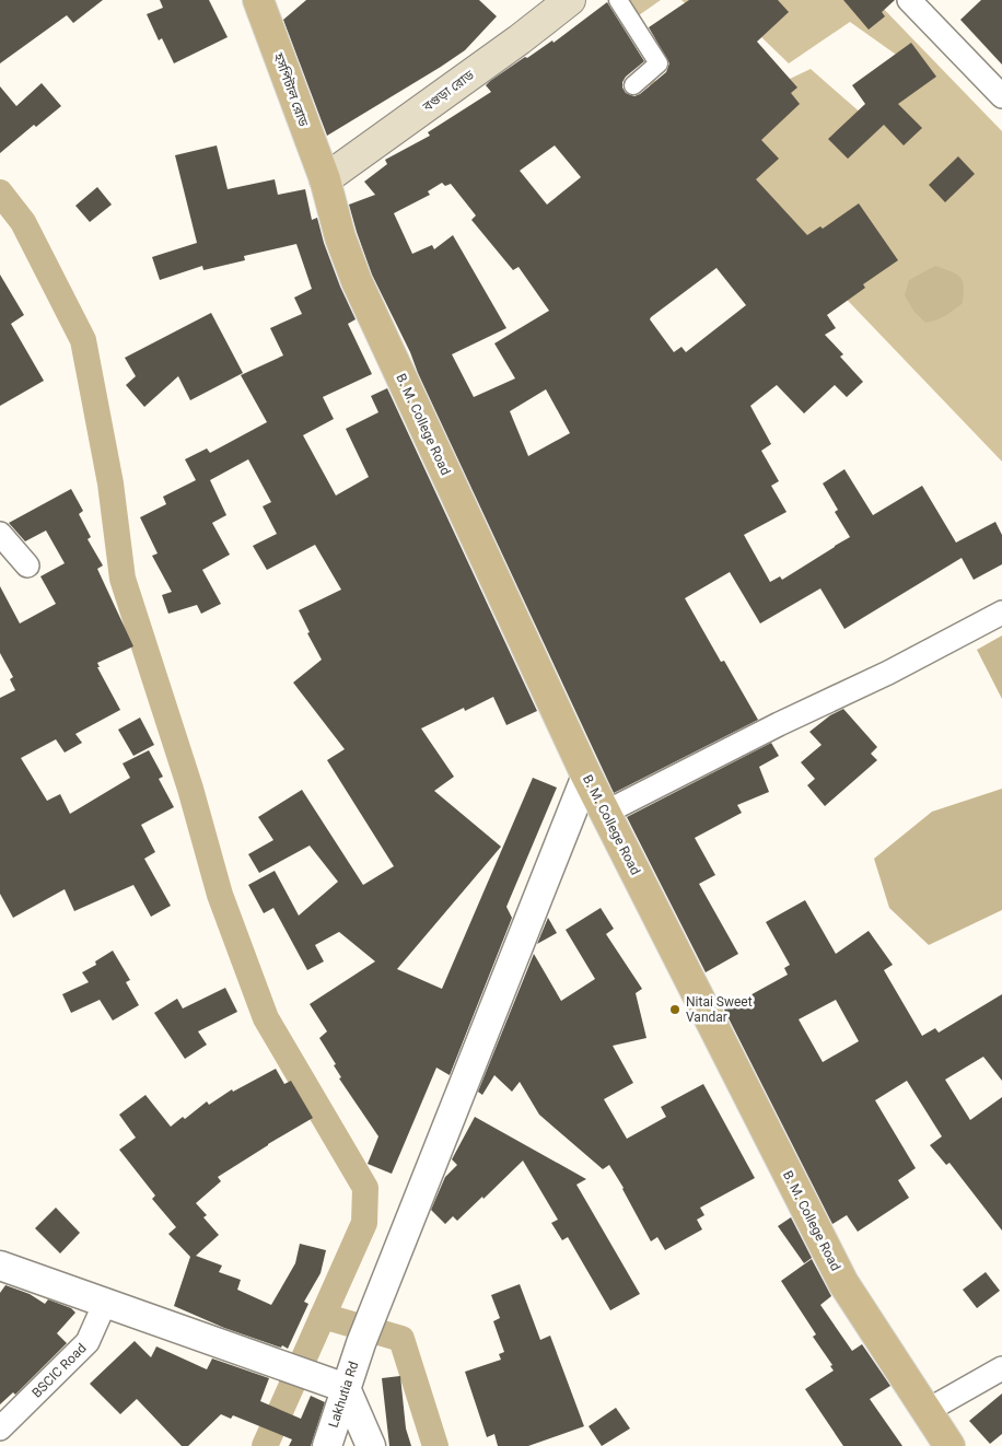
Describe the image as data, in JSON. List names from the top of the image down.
{
  "streets": {
    "main road": ["হসপিটাল রোড", "বগুড়া রোড", "B. M. College Road"],
    "street": ["BSCIC Road", "Lakhutia Rd"]
  },
  "crossings": [
    ["হসপিটাল রোড", "বগুড়া রোড"],
    ["হসপিটাল রোড", "B. M. College Road"],
    ["বগুড়া রোড", "B. M. College Road"],
    ["B. M. College Road", "Lakhutia Rd"]
  ],
  "places": ["Nitai Sweet Vandar"]
}
